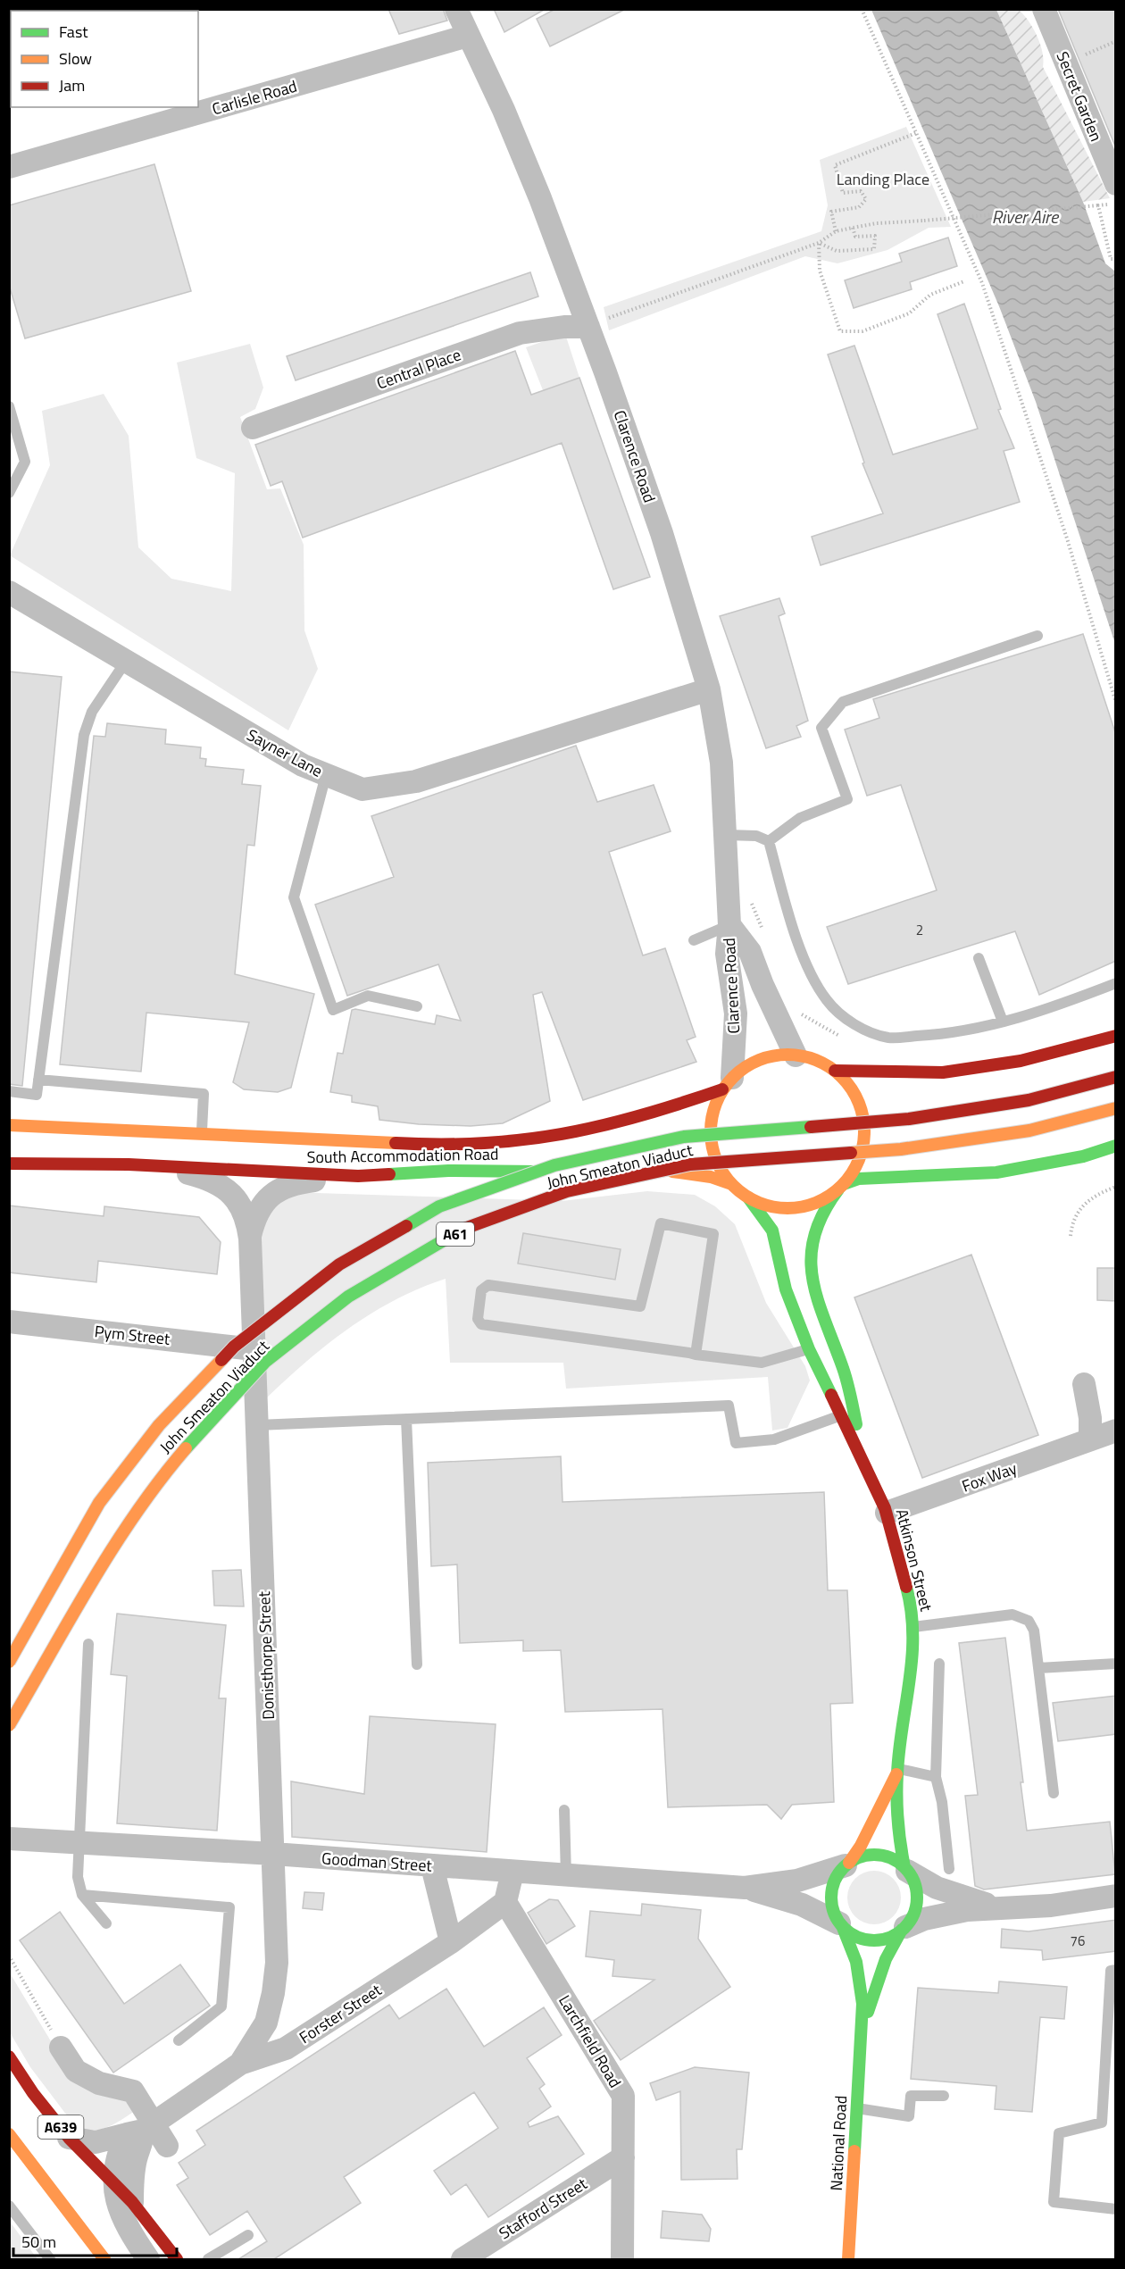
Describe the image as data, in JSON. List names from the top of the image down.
{
  "streets": {
    "main road": [
      "South Accommodation Road",
      "John Smeaton Viaduct",
      "A61",
      "Atkinson Street",
      "A639",
      "National Road"
    ],
    "street": [
      "Secret Garden",
      "Carlisle Road",
      "Central Place",
      "Clarence Road",
      "Sayner Lane",
      "Pym Street",
      "Fox Way",
      "Donisthorpe Street",
      "Goodman Street",
      "Forster Street",
      "Larchfield Road",
      "Stafford Street"
    ]
  },
  "crossings": [
    ["Carlisle Road", "Clarence Road"],
    ["Central Place", "Clarence Road"],
    ["Clarence Road", "Sayner Lane"],
    ["Clarence Road", "South Accommodation Road"],
    ["Clarence Road", "Atkinson Street"],
    ["South Accommodation Road", "Atkinson Street"],
    ["South Accommodation Road", "Donisthorpe Street"],
    ["Pym Street", "Donisthorpe Street"],
    ["Fox Way", "Atkinson Street"],
    ["Atkinson Street", "Goodman Street"],
    ["Atkinson Street", "National Road"],
    ["Donisthorpe Street", "Goodman Street"],
    ["Donisthorpe Street", "Forster Street"],
    ["Goodman Street", "National Road"],
    ["Forster Street", "Larchfield Road"],
    ["Forster Street", "A639"],
    ["Larchfield Road", "Stafford Street"]
  ],
  "water": ["River Aire"],
  "parks": ["Landing Place"],
  "house_numbers": ["2", "76"],
  "legend": ["Fast", "Slow", "Jam"],
  "scale_bar": "50 m"
}
